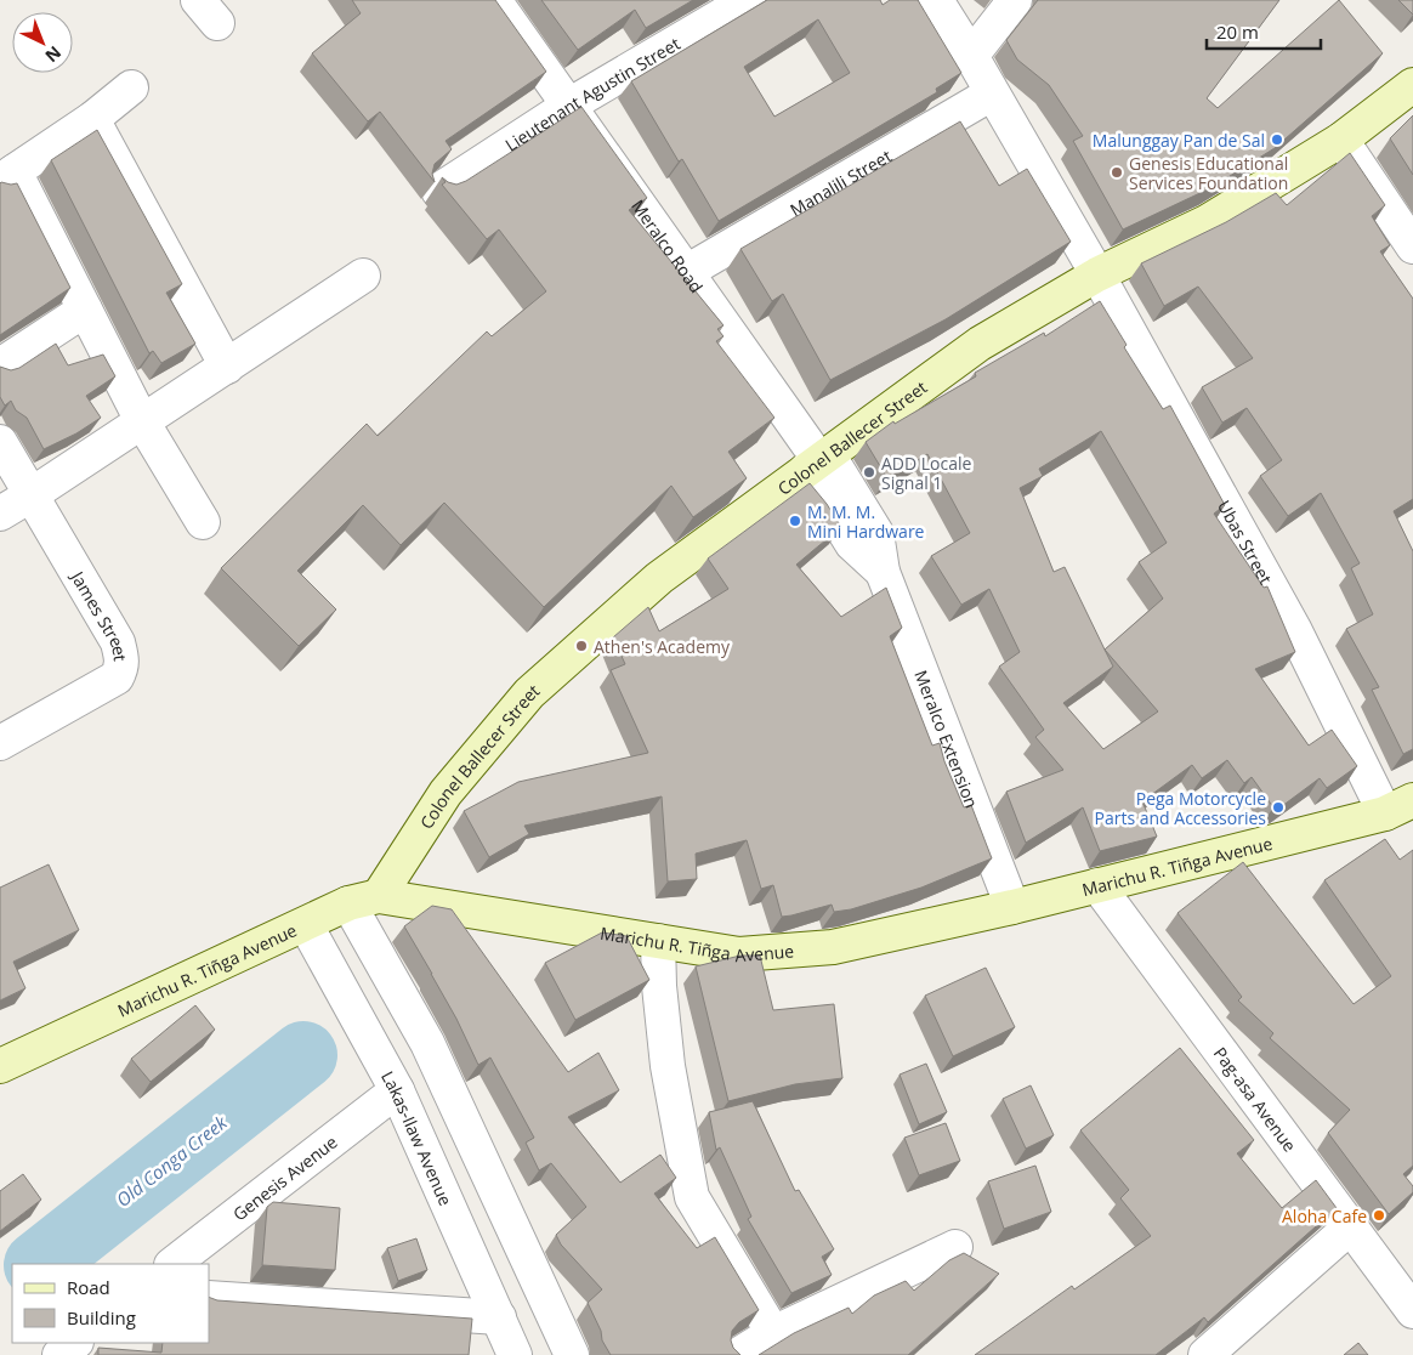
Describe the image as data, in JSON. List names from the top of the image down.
{
  "streets": {
    "main road": ["Colonel Ballecer Street", "Marichu R. Tiñga Avenue"],
    "street": [
      "Lieutenant Agustin Street",
      "Manalili Street",
      "Meralco Road",
      "Ubas Street",
      "James Street",
      "Meralco Extension",
      "Pag-asa Avenue",
      "Lakas-Ilaw Avenue",
      "Genesis Avenue"
    ]
  },
  "crossings": [
    ["Lieutenant Agustin Street", "Meralco Road"],
    ["Manalili Street", "Meralco Road"],
    ["Meralco Road", "Colonel Ballecer Street"],
    ["Meralco Road", "Meralco Extension"],
    ["Colonel Ballecer Street", "Ubas Street"],
    ["Colonel Ballecer Street", "Meralco Extension"],
    ["Colonel Ballecer Street", "Marichu R. Tiñga Avenue"],
    ["Ubas Street", "Marichu R. Tiñga Avenue"],
    ["Meralco Extension", "Marichu R. Tiñga Avenue"],
    ["Marichu R. Tiñga Avenue", "Pag-asa Avenue"],
    ["Marichu R. Tiñga Avenue", "Lakas-Ilaw Avenue"],
    ["Lakas-Ilaw Avenue", "Genesis Avenue"]
  ],
  "water": ["Old Conga Creek"],
  "places": [
    "Malunggay Pan de Sal",
    "Genesis Educational Services Foundation",
    "ADD Locale Signal 1",
    "M. M. M. Mini Hardware",
    "Athen's Academy",
    "Pega Motorcycle Parts and Accessories",
    "Aloha Cafe"
  ],
  "legend": ["Road", "Building"],
  "scale_bar": "20 m",
  "north": "bottom right"
}
